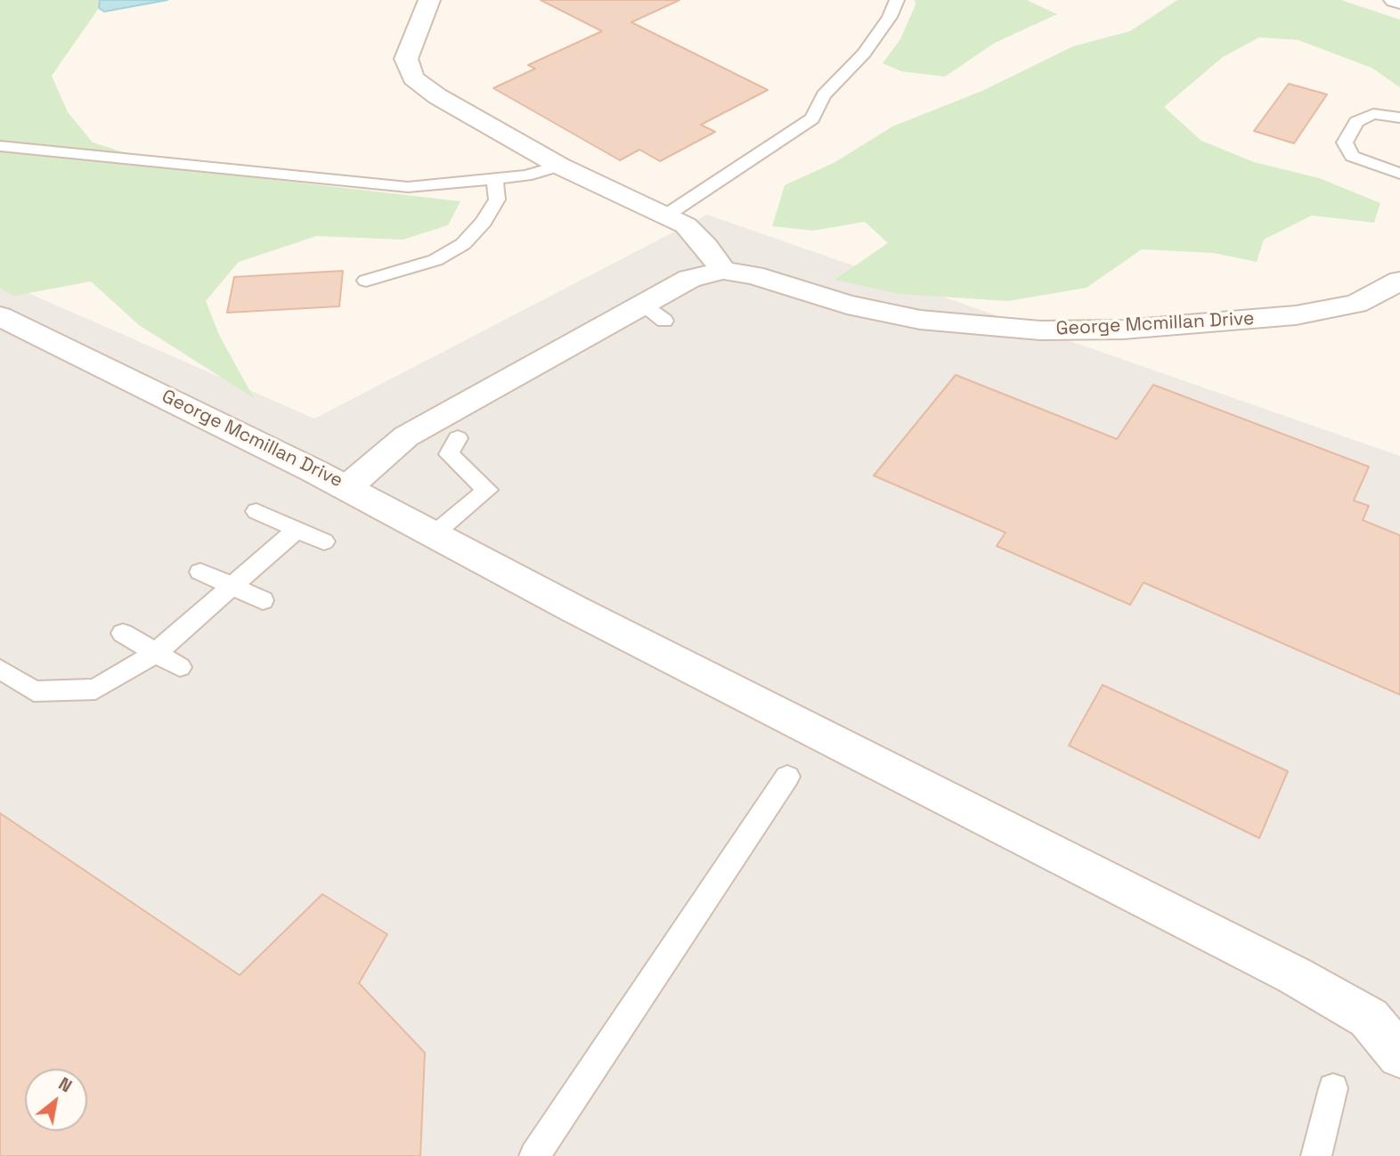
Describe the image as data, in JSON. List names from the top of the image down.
{
  "streets": {
    "street": ["George Mcmillan Drive"]
  },
  "north": "top right"
}
